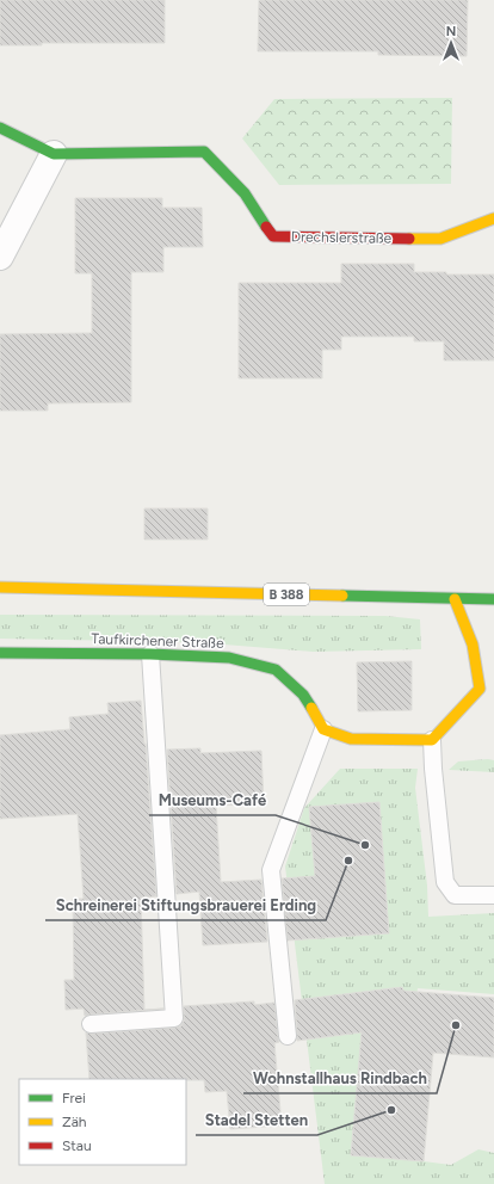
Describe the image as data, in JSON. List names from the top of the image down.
{
  "streets": {
    "street": ["Drechslerstraße", "B 388", "Taufkirchener Straße"]
  },
  "places": [
    "Museums-Café",
    "Schreinerei Stiftungsbrauerei Erding",
    "Wohnstallhaus Rindbach",
    "Stadel Stetten"
  ],
  "legend": ["Frei", "Zäh", "Stau"],
  "north": "top"
}
